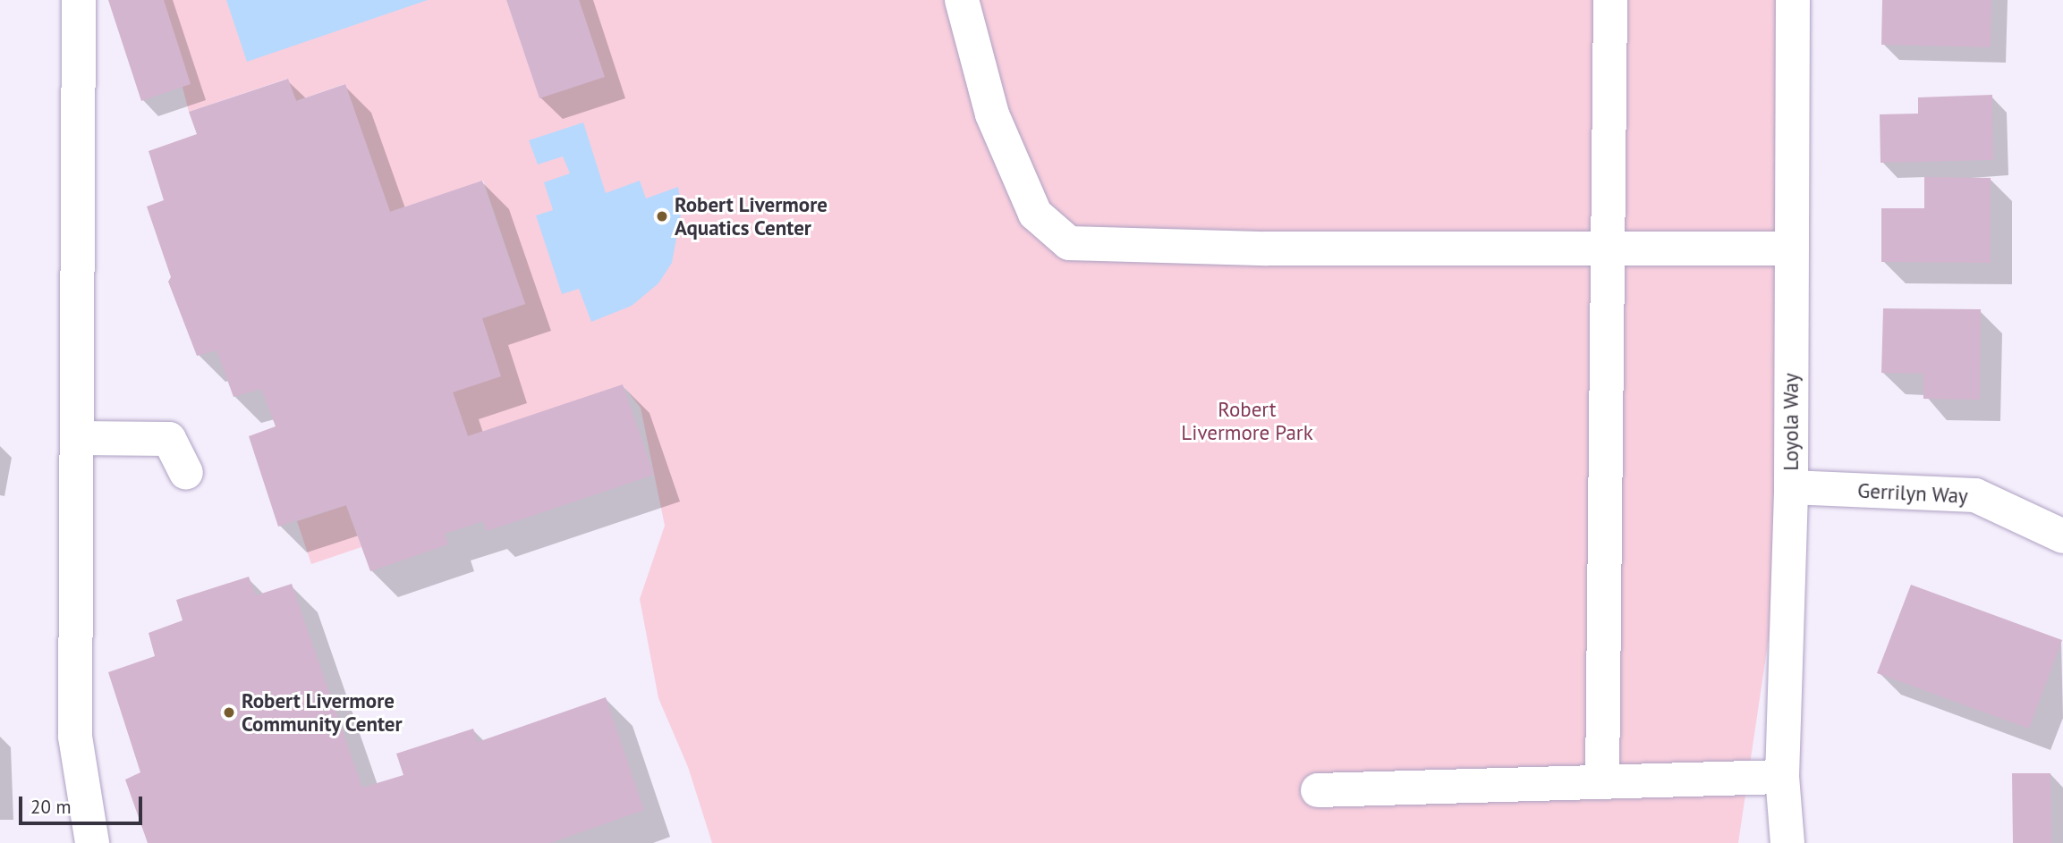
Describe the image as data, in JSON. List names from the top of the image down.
{
  "streets": {
    "street": ["Loyola Way", "Gerrilyn Way"]
  },
  "crossings": [
    ["Loyola Way", "Gerrilyn Way"]
  ],
  "parks": ["Robert Livermore Park"],
  "places": ["Robert Livermore Aquatics Center", "Robert Livermore Community Center"],
  "scale_bar": "20 m"
}
